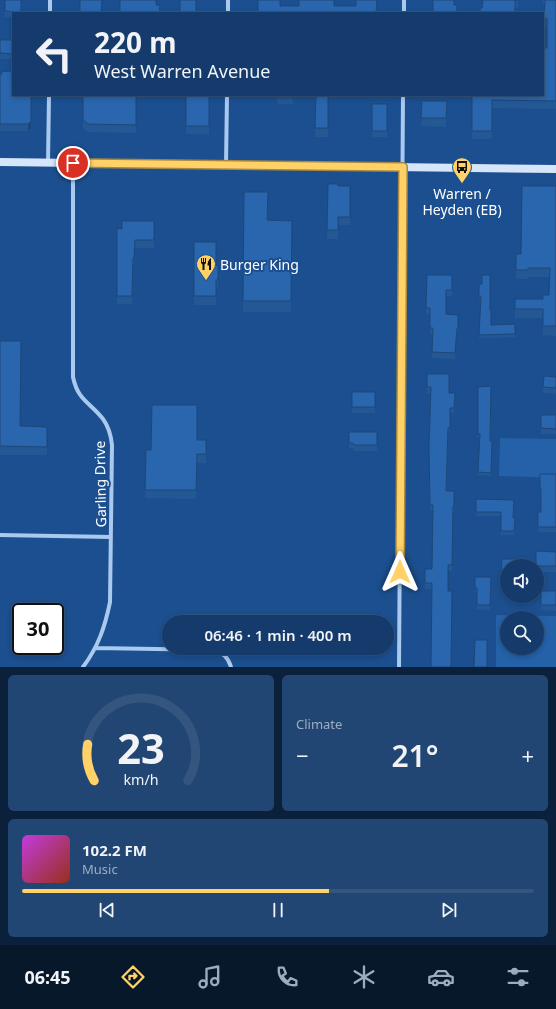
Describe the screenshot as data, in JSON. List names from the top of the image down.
{
  "streets": {
    "street": ["Garling Drive"]
  },
  "places": {
    "bus stop": ["Warren / Heyden (EB)"],
    "restaurant": ["Burger King"]
  },
  "page": {
    "turn": ["220 m", "West Warren Avenue"],
    "limit": "30",
    "trip": "06:46 · 1 min · 400 m",
    "tile": "Climate",
    "heat": ["−", "21°", "+"],
    "song": ["102.2 FM", "Music"],
    "tabs": "06:45",
    "gauge": ["23", "km/h"]
  }
}
